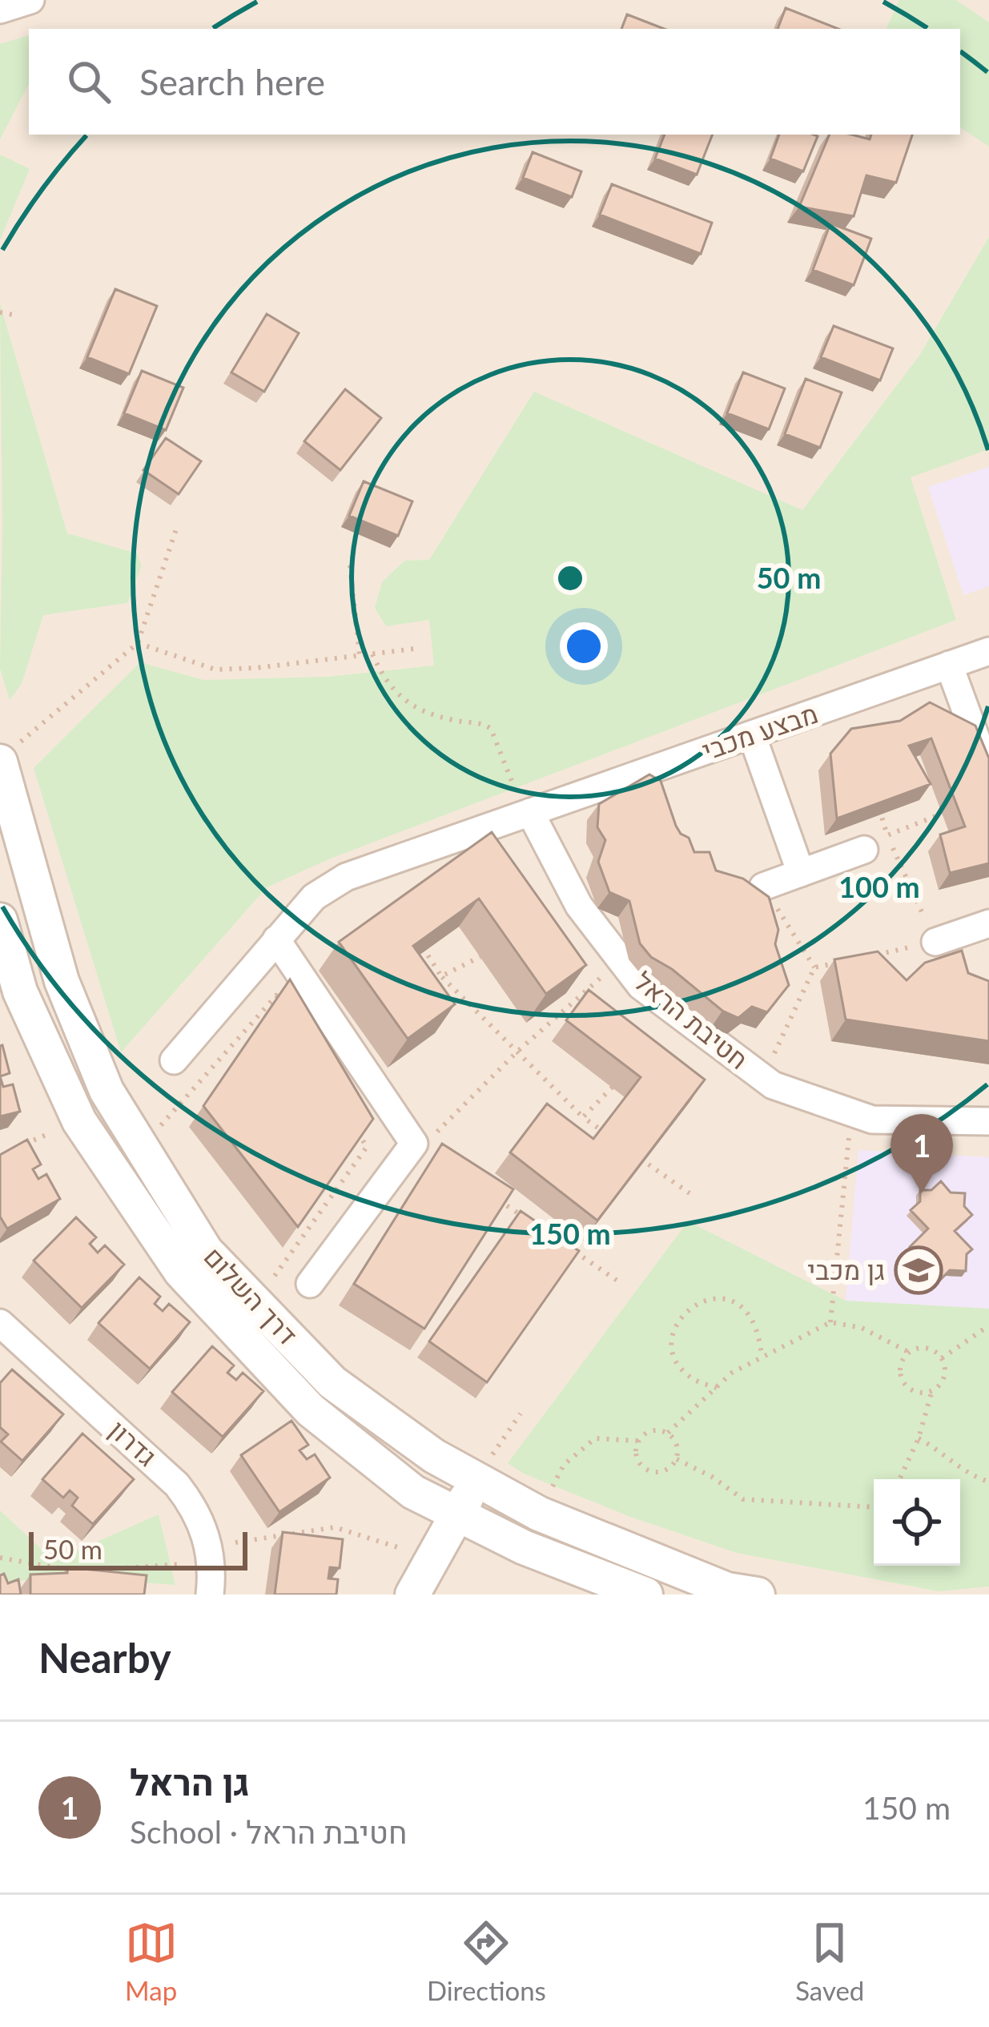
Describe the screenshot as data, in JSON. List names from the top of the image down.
{
  "streets": {
    "street": [
      "מבצע מכבי",
      "חטיבת הראל",
      "דרך השלום",
      "גדרון"
    ]
  },
  "crossings": [
    ["מבצע מכבי", "חטיבת הראל"]
  ],
  "places": {
    "school or university": ["גן מכבי"]
  },
  "scale_bar": "50 m",
  "page": {
    "search": "Search here",
    "pins": "1",
    "scale": "50 m",
    "heading": "Nearby",
    "list": [
      {
        "mark": "1",
        "name": "גן הראל",
        "note": "School · חטיבת הראל",
        "value": "150 m"
      }
    ],
    "nav": ["Map", "Directions", "Saved"]
  },
  "rings": ["50 m", "100 m", "150 m"]
}
